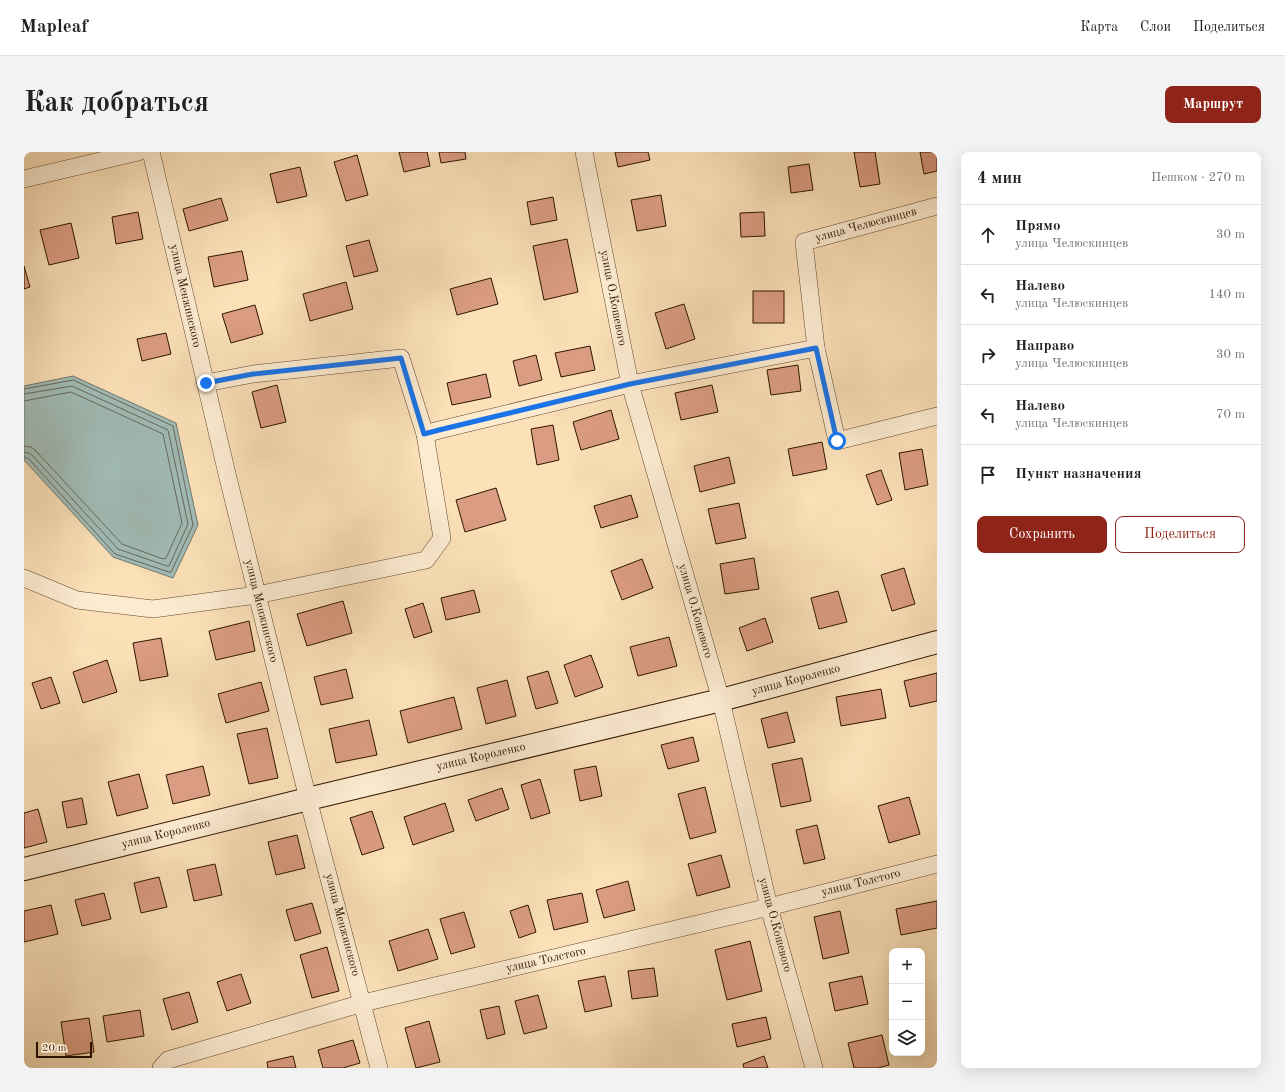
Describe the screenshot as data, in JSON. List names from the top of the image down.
{
  "streets": {
    "street": [
      "улица Челюскинцев",
      "улица Менжинского",
      "улица О.Кошевого",
      "улица Короленко",
      "улица Толстого"
    ]
  },
  "crossings": [
    ["улица Менжинского", "улица Короленко"],
    ["улица Менжинского", "улица Толстого"],
    ["улица О.Кошевого", "улица Короленко"],
    ["улица О.Кошевого", "улица Толстого"]
  ],
  "scale_bar": "20 m",
  "page": {
    "header": "Mapleaf",
    "nav": ["Карта", "Слои", "Поделиться"],
    "buttons": [
      "Маршрут",
      ["Сохранить", "Поделиться"]
    ],
    "title": "Как добраться",
    "heading": ["4 мин", "Пешком · 270 m"],
    "list": [
      ["Прямо", "улица Челюскинцев", "30 m"],
      ["Налево", "улица Челюскинцев", "140 m"],
      ["Направо", "улица Челюскинцев", "30 m"],
      ["Налево", "улица Челюскинцев", "70 m"],
      "Пункт назначения"
    ],
    "map_buttons": ["+", "−"],
    "scale": "20 m"
  }
}
